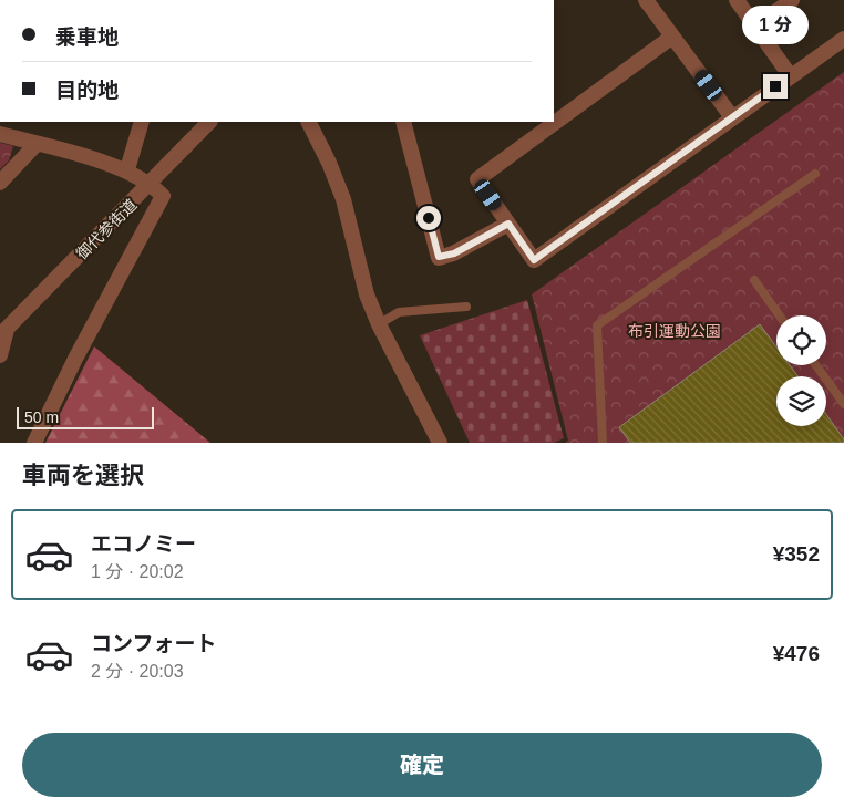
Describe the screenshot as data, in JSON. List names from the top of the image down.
{
  "streets": {
    "street": ["御代参街道"]
  },
  "parks": ["布引運動公園"],
  "scale_bar": "50 m",
  "page": {
    "banner": ["乗車地", "目的地"],
    "bubble": "1 分",
    "scale": "50 m",
    "heading": "車両を選択",
    "list": [
      {
        "name": "エコノミー",
        "note": "1 分 · 20:02",
        "value": "¥352"
      },
      {
        "name": "コンフォート",
        "note": "2 分 · 20:03",
        "value": "¥476"
      }
    ],
    "buttons": "確定"
  }
}
